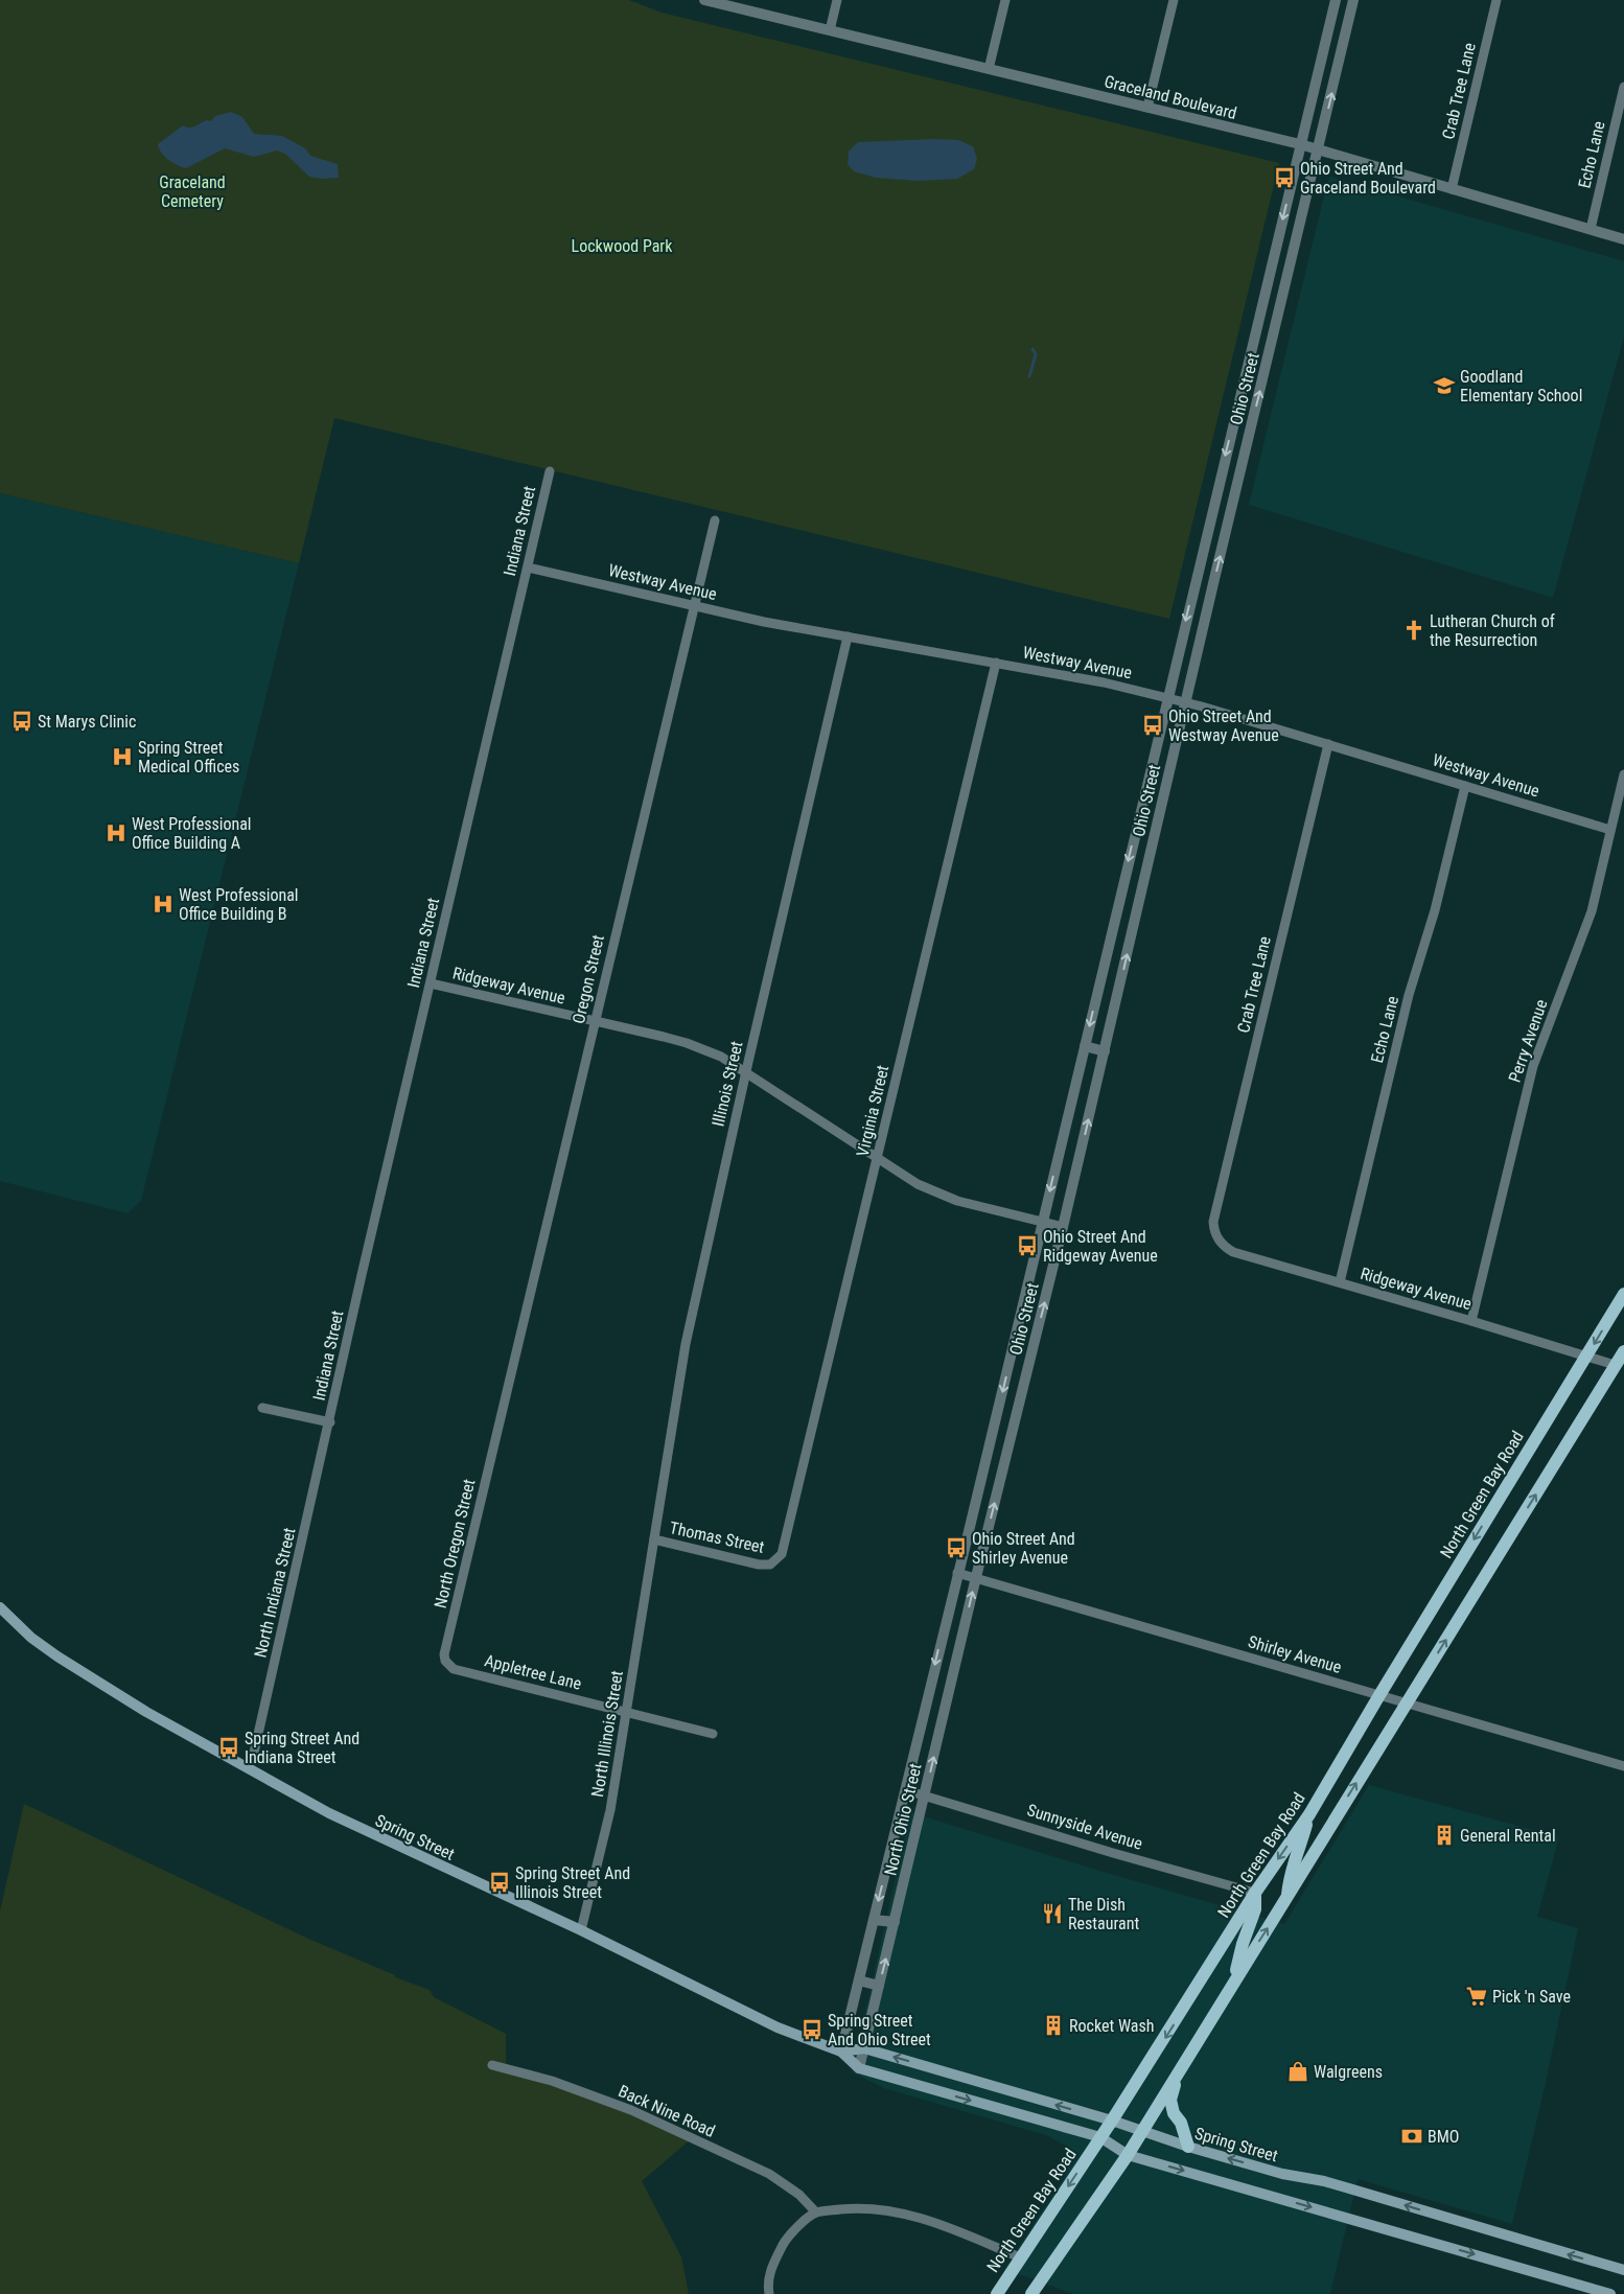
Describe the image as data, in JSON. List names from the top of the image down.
{
  "streets": {
    "main road": ["North Green Bay Road", "Spring Street"],
    "street": [
      "Crab Tree Lane",
      "Graceland Boulevard",
      "Echo Lane",
      "Ohio Street",
      "Indiana Street",
      "Westway Avenue",
      "Oregon Street",
      "Ridgeway Avenue",
      "Perry Avenue",
      "Illinois Street",
      "Virginia Street",
      "Thomas Street",
      "North Oregon Street",
      "North Indiana Street",
      "Shirley Avenue",
      "Appletree Lane",
      "North Illinois Street",
      "North Ohio Street",
      "Sunnyside Avenue",
      "Back Nine Road"
    ]
  },
  "crossings": [
    ["Crab Tree Lane", "Graceland Boulevard"],
    ["Crab Tree Lane", "Westway Avenue"],
    ["Crab Tree Lane", "Ridgeway Avenue"],
    ["Graceland Boulevard", "Echo Lane"],
    ["Graceland Boulevard", "Ohio Street"],
    ["Echo Lane", "Westway Avenue"],
    ["Echo Lane", "Ridgeway Avenue"],
    ["Ohio Street", "Westway Avenue"],
    ["Ohio Street", "Ridgeway Avenue"],
    ["Ohio Street", "Shirley Avenue"],
    ["Ohio Street", "North Ohio Street"],
    ["Indiana Street", "Westway Avenue"],
    ["Indiana Street", "Ridgeway Avenue"],
    ["Indiana Street", "North Indiana Street"],
    ["Westway Avenue", "Oregon Street"],
    ["Westway Avenue", "Perry Avenue"],
    ["Westway Avenue", "Illinois Street"],
    ["Westway Avenue", "Virginia Street"],
    ["Oregon Street", "Ridgeway Avenue"],
    ["Oregon Street", "North Oregon Street"],
    ["Ridgeway Avenue", "Perry Avenue"],
    ["Ridgeway Avenue", "Illinois Street"],
    ["Ridgeway Avenue", "Virginia Street"],
    ["Ridgeway Avenue", "North Green Bay Road"],
    ["Illinois Street", "Thomas Street"],
    ["Illinois Street", "North Illinois Street"],
    ["Virginia Street", "Thomas Street"],
    ["North Green Bay Road", "Shirley Avenue"],
    ["North Green Bay Road", "Sunnyside Avenue"],
    ["North Green Bay Road", "Spring Street"],
    ["Thomas Street", "North Illinois Street"],
    ["North Oregon Street", "Appletree Lane"],
    ["North Indiana Street", "Spring Street"],
    ["Shirley Avenue", "North Ohio Street"],
    ["Appletree Lane", "North Illinois Street"],
    ["North Illinois Street", "Spring Street"],
    ["North Ohio Street", "Sunnyside Avenue"],
    ["North Ohio Street", "Spring Street"]
  ],
  "parks": ["Graceland Cemetery", "Lockwood Park"],
  "places": {
    "bus stop": [
      "Ohio Street And Graceland Boulevard",
      "St Marys Clinic",
      "Ohio Street And Westway Avenue",
      "Ohio Street And Ridgeway Avenue",
      "Ohio Street And Shirley Avenue",
      "Spring Street And Indiana Street",
      "Spring Street And Illinois Street",
      "Spring Street And Ohio Street"
    ],
    "school or university": ["Goodland Elementary School"],
    "church": ["Lutheran Church of the Resurrection"],
    "hospital": ["Spring Street Medical Offices", "West Professional Office Building A", "West Professional Office Building B"],
    "building": ["General Rental", "Rocket Wash"],
    "restaurant": ["The Dish Restaurant"],
    "supermarket": ["Pick 'n Save"],
    "shop": ["Walgreens"],
    "bank": ["BMO"]
  }
}
